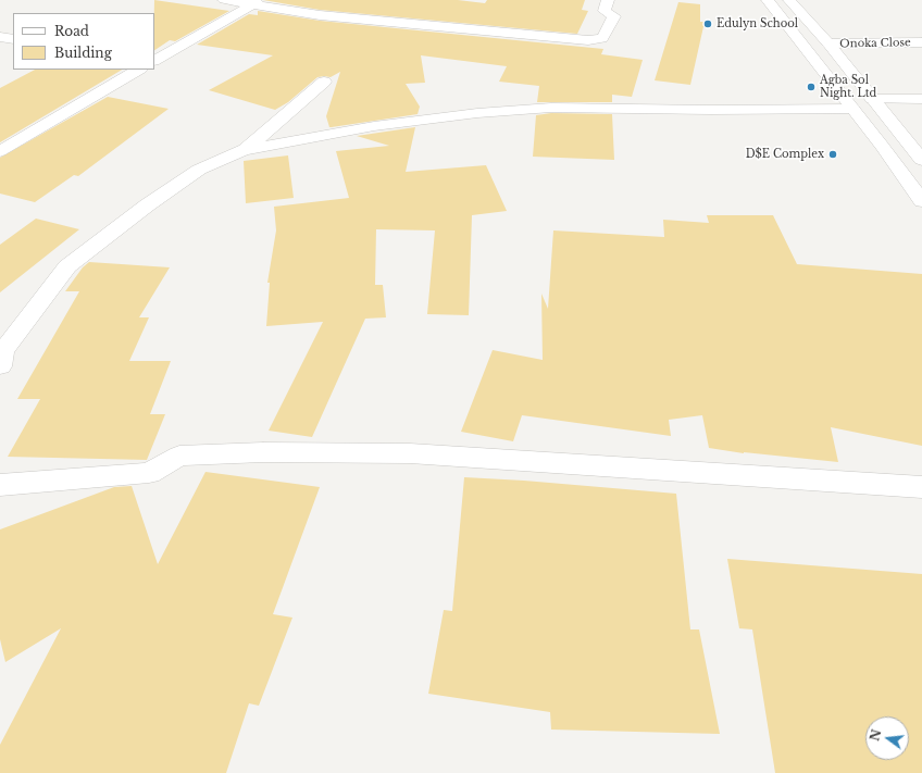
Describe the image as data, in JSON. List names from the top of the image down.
{
  "streets": {
    "street": ["Onoka Close"]
  },
  "places": ["Edulyn School", "Agba Sol Night. Ltd", "D$E Complex"],
  "legend": ["Road", "Building"],
  "north": "left"
}
